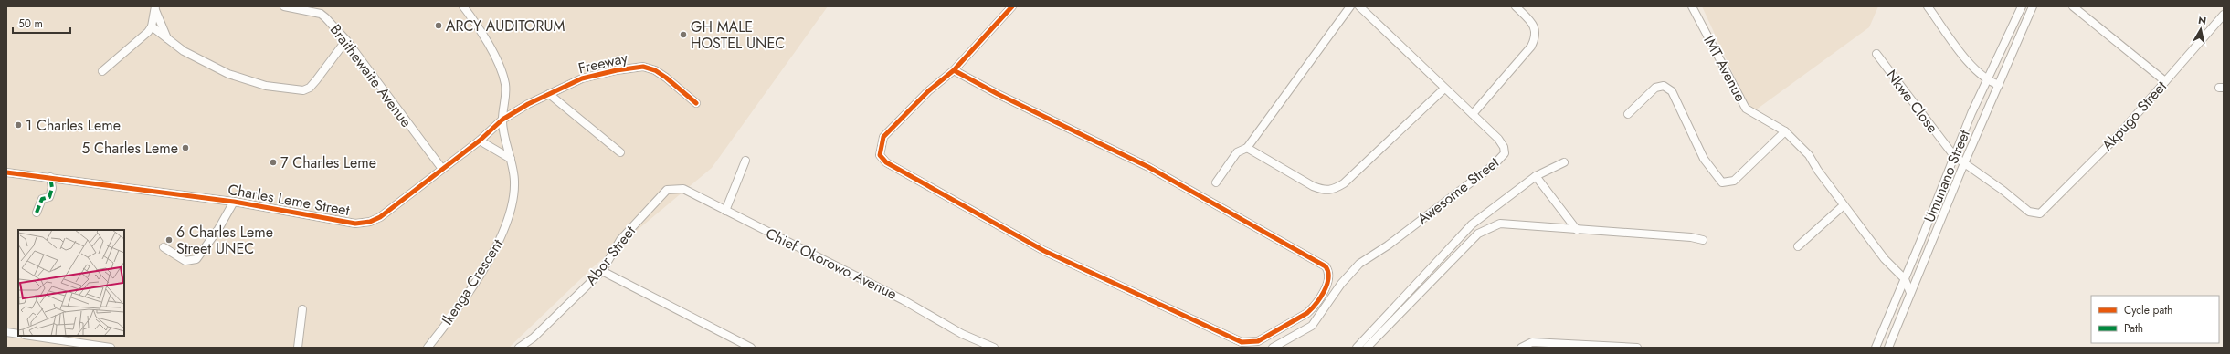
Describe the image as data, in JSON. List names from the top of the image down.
{
  "streets": {
    "street": [
      "Freeway",
      "IMT Avenue",
      "Braithewaite Avenue",
      "Nkwe Close",
      "Akpugo Street",
      "Umunano Street",
      "Awesome Street",
      "Charles Leme Street",
      "Abor Street",
      "Chief Okorowo Avenue",
      "Ikenga Crescent"
    ]
  },
  "crossings": [
    ["Freeway", "Charles Leme Street"],
    ["IMT Avenue", "Umunano Street"],
    ["Braithewaite Avenue", "Charles Leme Street"],
    ["Nkwe Close", "Akpugo Street"],
    ["Nkwe Close", "Umunano Street"],
    ["Charles Leme Street", "Ikenga Crescent"],
    ["Abor Street", "Chief Okorowo Avenue"]
  ],
  "places": [
    "ARCY AUDITORUM",
    "GH MALE HOSTEL UNEC",
    "1 Charles Leme",
    "5 Charles Leme",
    "7 Charles Leme",
    "6 Charles Leme Street UNEC"
  ],
  "legend": ["Cycle path", "Path"],
  "scale_bar": "50 m",
  "north": "top"
}
